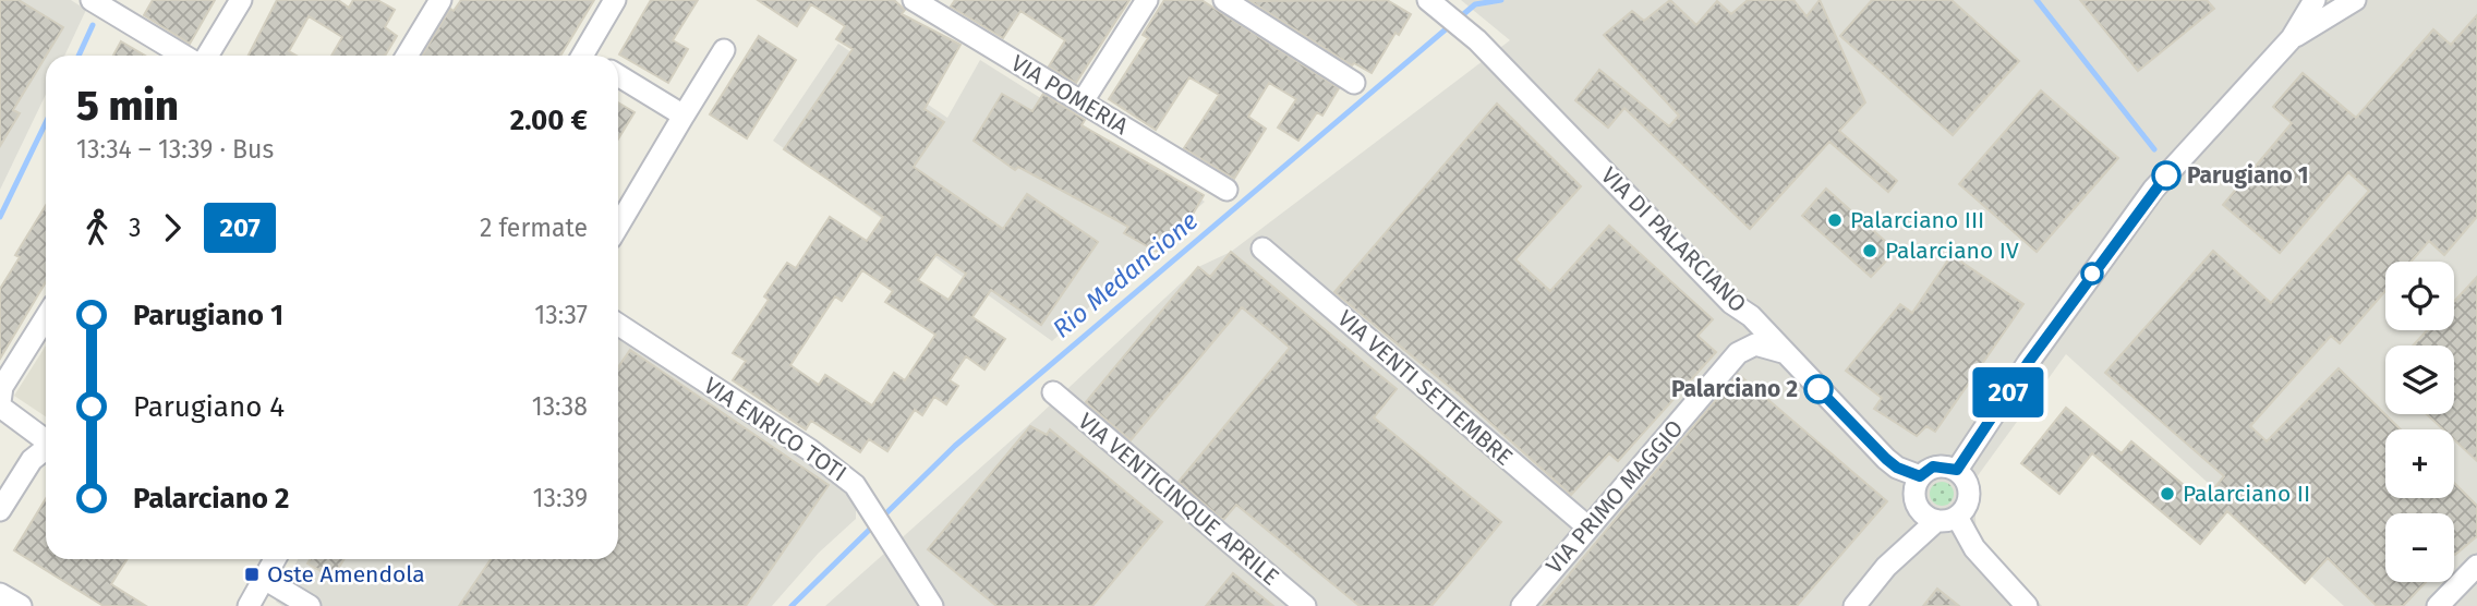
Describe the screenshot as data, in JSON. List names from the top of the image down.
{
  "streets": {
    "street": [
      "VIA POMERIA",
      "VIA DI PALARCIANO",
      "VIA VENTI SETTEMBRE",
      "VIA ENRICO TOTI",
      "VIA PRIMO MAGGIO",
      "VIA VENTICINQUE APRILE"
    ]
  },
  "crossings": [
    ["VIA VENTI SETTEMBRE", "VIA PRIMO MAGGIO"]
  ],
  "water": ["Rio Medancione"],
  "places": {
    "other": [
      "Parugiano 1",
      "Palarciano III",
      "Palarciano IV",
      "Palarciano 2",
      "Palarciano II"
    ],
    "transit": ["Oste Amendola"]
  },
  "lines": ["bus line 207"],
  "page": {
    "on_map": "207",
    "heading": ["5 min", "13:34 – 13:39 · Bus", "2.00 €"],
    "legs": ["3", "207", "2 fermate"],
    "map_buttons": ["+", "−"],
    "list": [
      {
        "name": "Parugiano 1",
        "value": "13:37"
      },
      {
        "name": "Parugiano 4",
        "value": "13:38"
      },
      {
        "name": "Palarciano 2",
        "value": "13:39"
      }
    ]
  }
}
